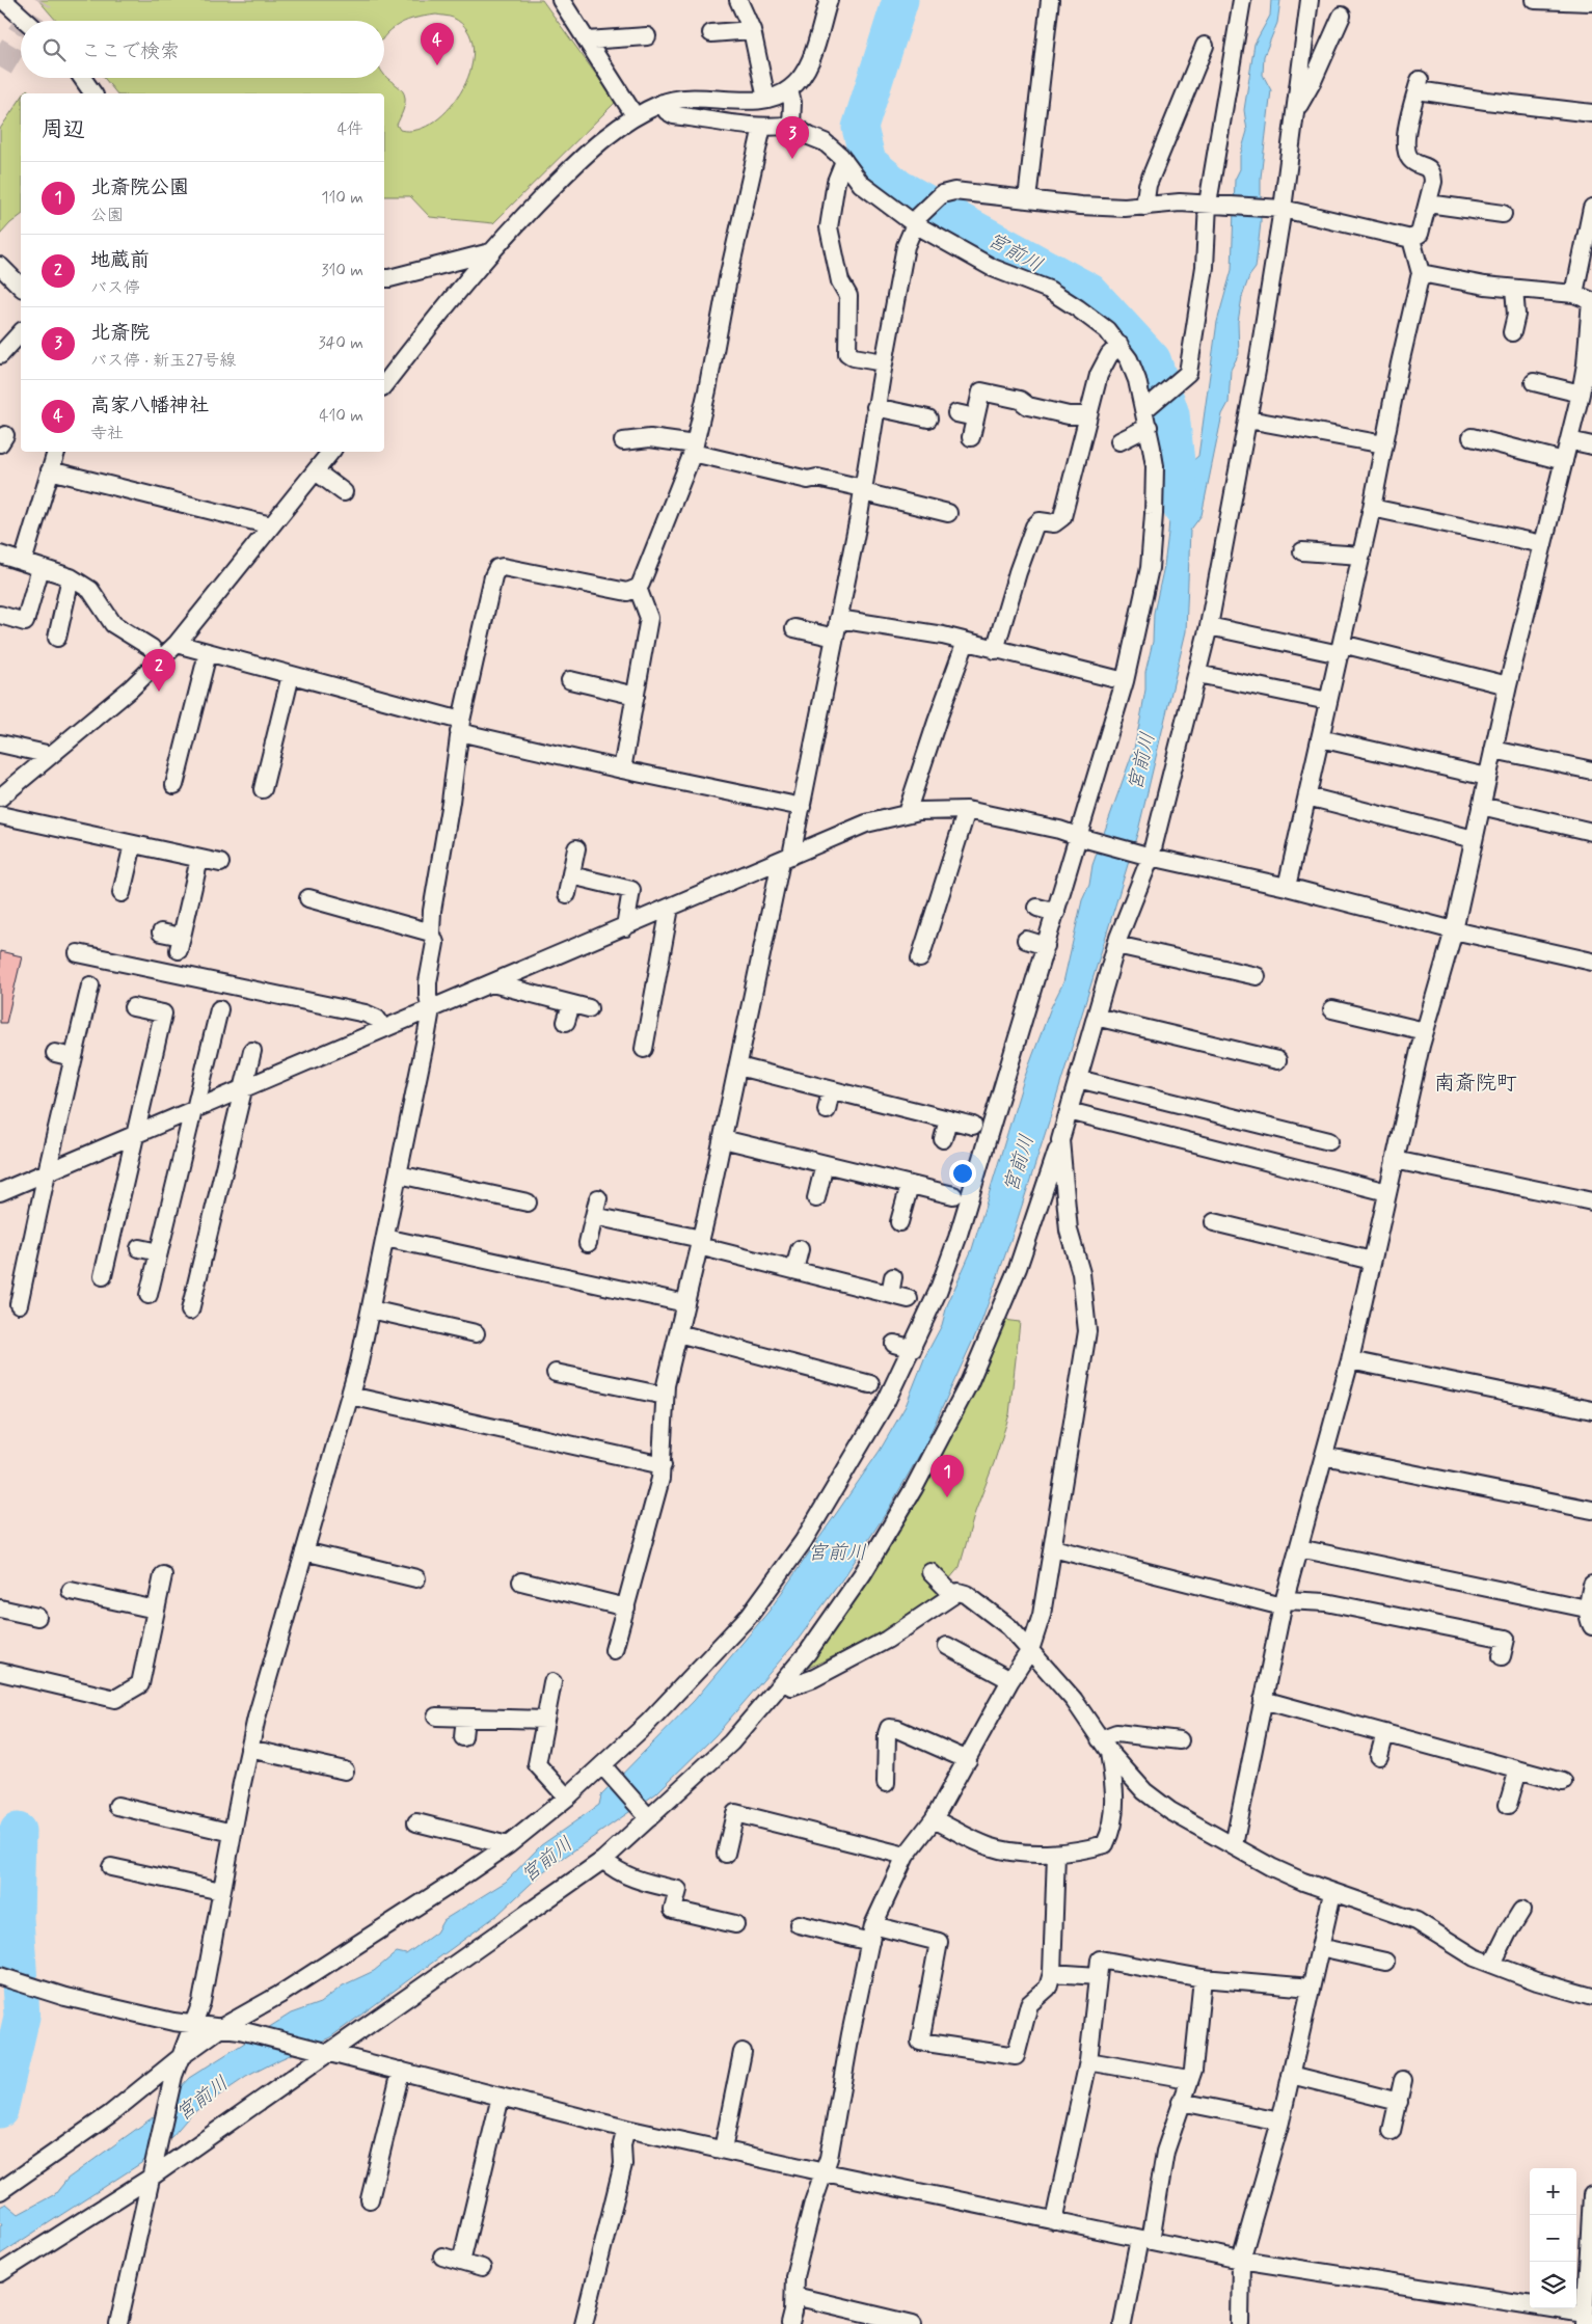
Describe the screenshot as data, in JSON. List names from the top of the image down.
{
  "districts": ["南斎院町"],
  "water": ["宮前川"],
  "page": {
    "search": "ここで検索",
    "pins": [
      "4",
      "3",
      "2",
      "1"
    ],
    "heading": ["周辺", "4件"],
    "list": [
      {
        "mark": "1",
        "name": "北斎院公園",
        "note": "公園",
        "value": "110 m"
      },
      {
        "mark": "2",
        "name": "地蔵前",
        "note": "バス停",
        "value": "310 m"
      },
      {
        "mark": "3",
        "name": "北斎院",
        "note": "バス停 · 新玉27号線",
        "value": "340 m"
      },
      {
        "mark": "4",
        "name": "高家八幡神社",
        "note": "寺社",
        "value": "410 m"
      }
    ],
    "map_buttons": ["+", "−"]
  }
}
